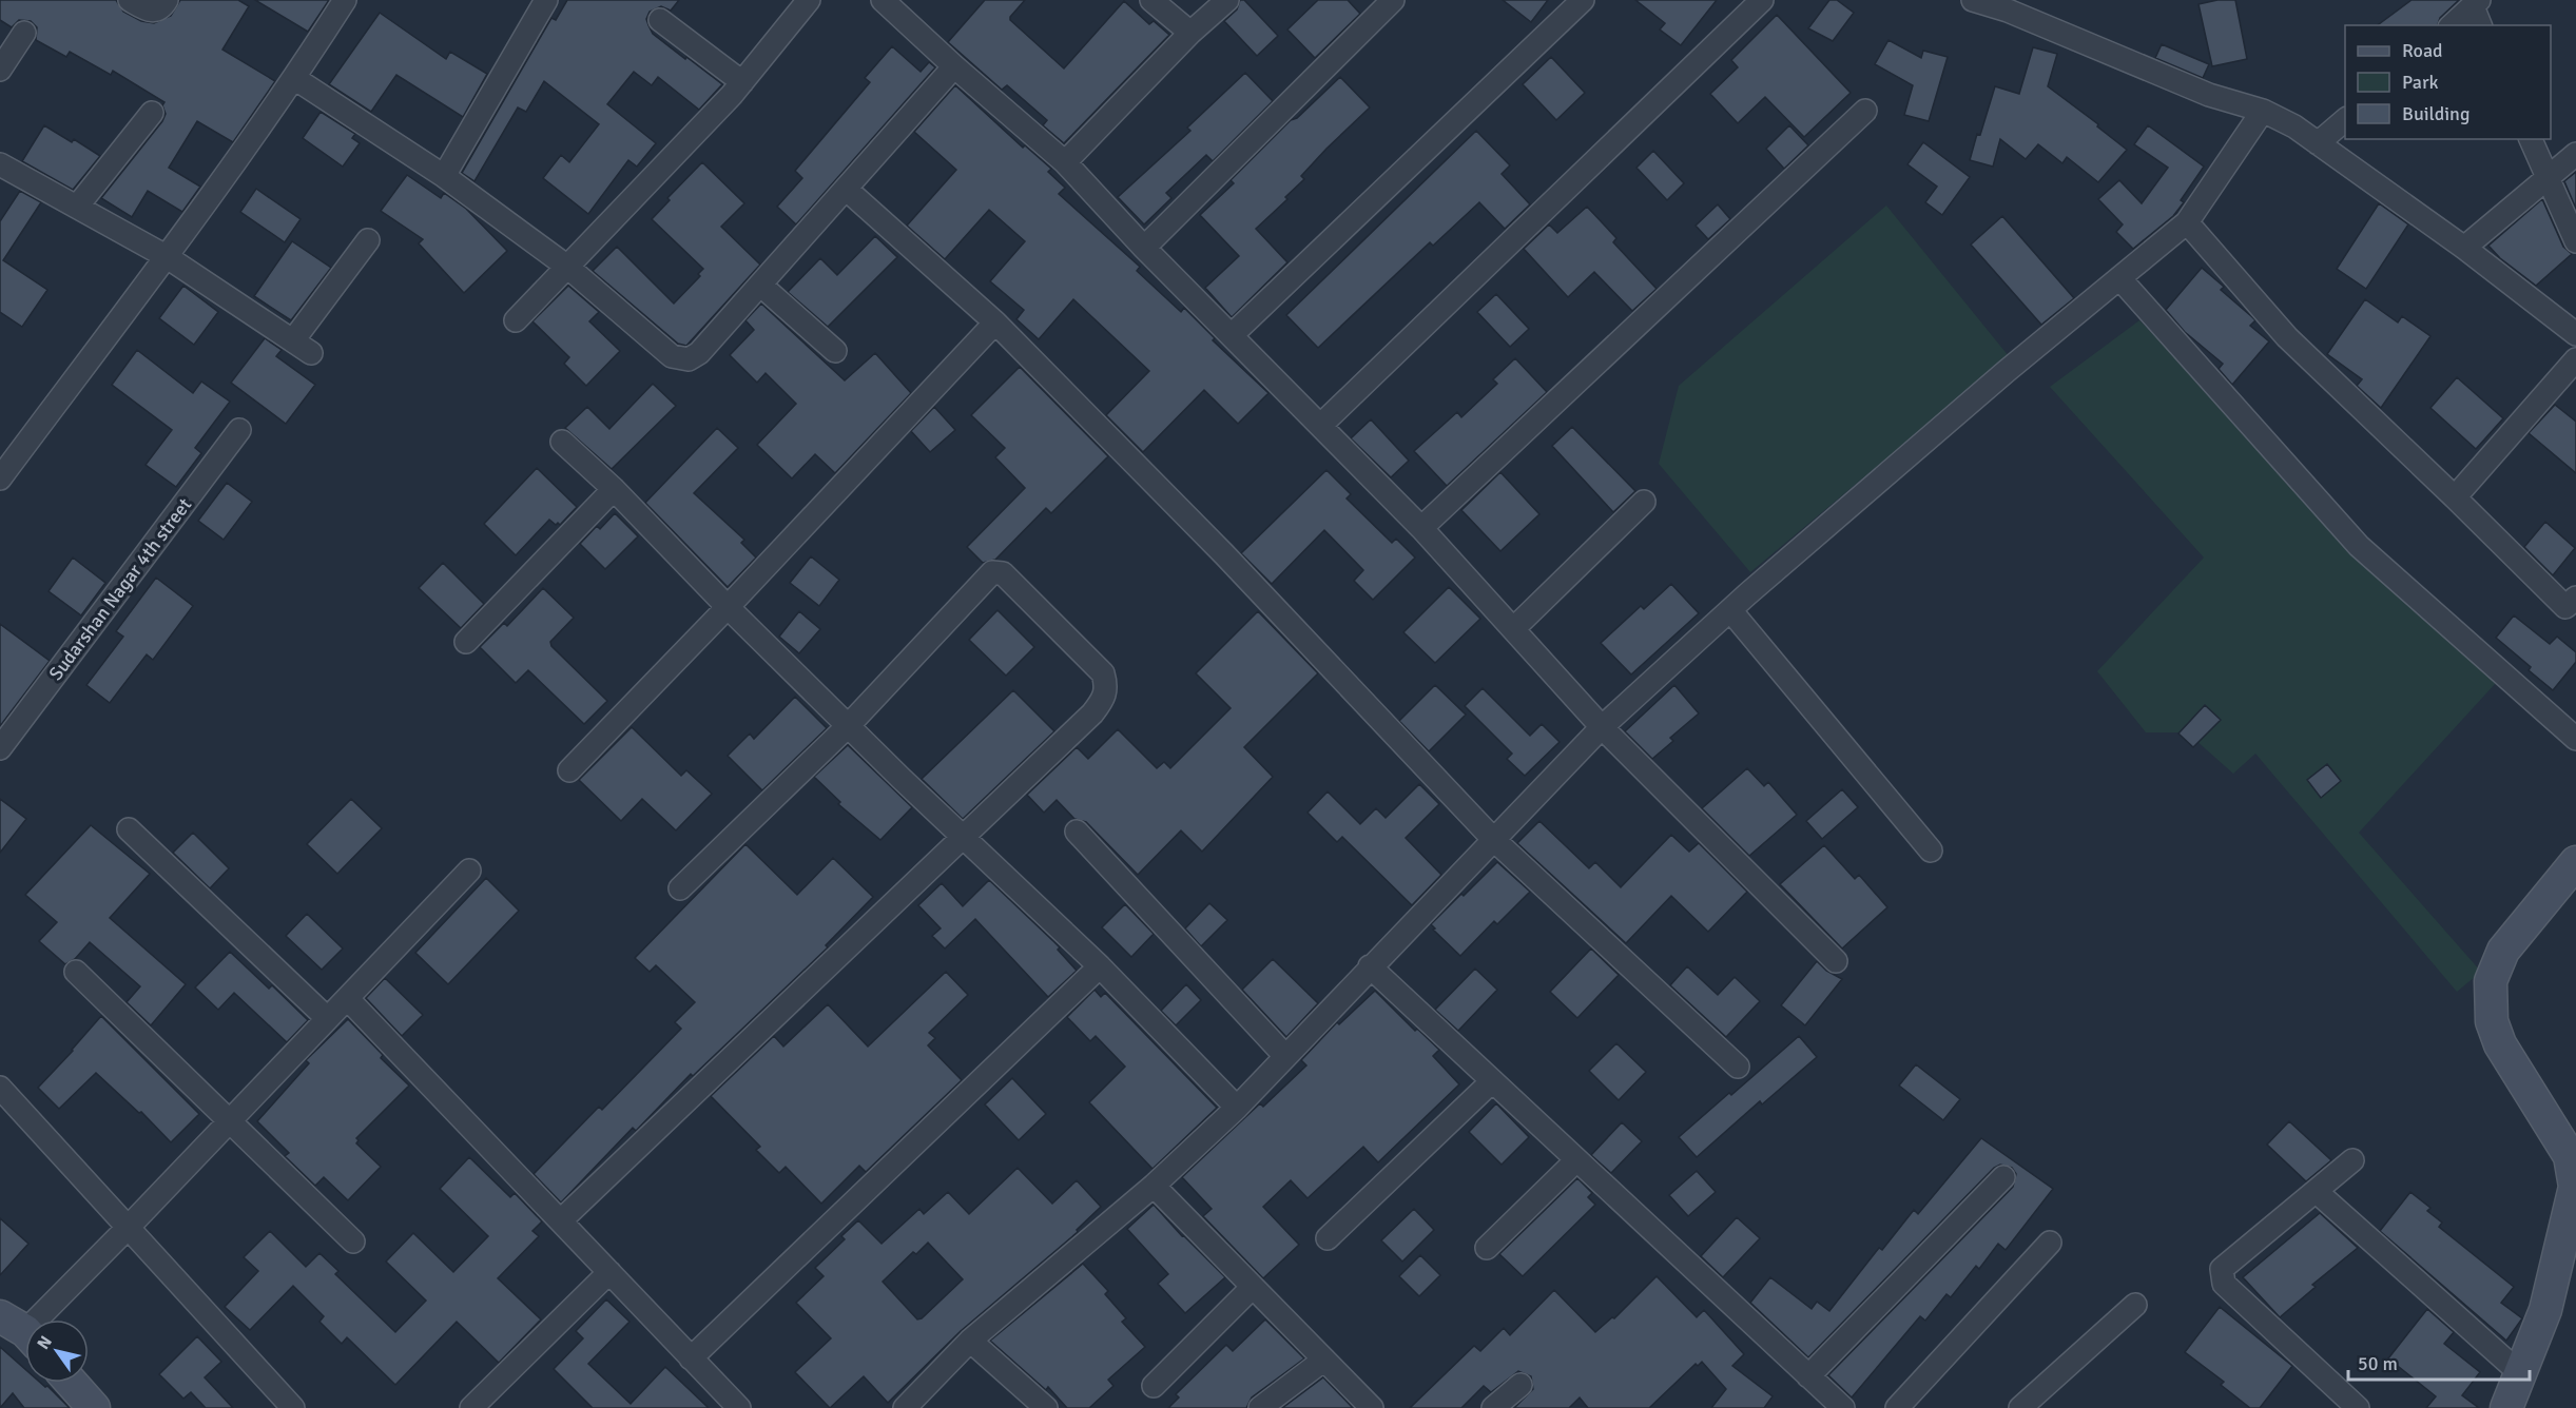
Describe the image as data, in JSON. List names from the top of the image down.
{
  "streets": {
    "street": ["Sudarshan Nagar 4th street"]
  },
  "legend": ["Road", "Park", "Building"],
  "scale_bar": "50 m",
  "north": "top left"
}
